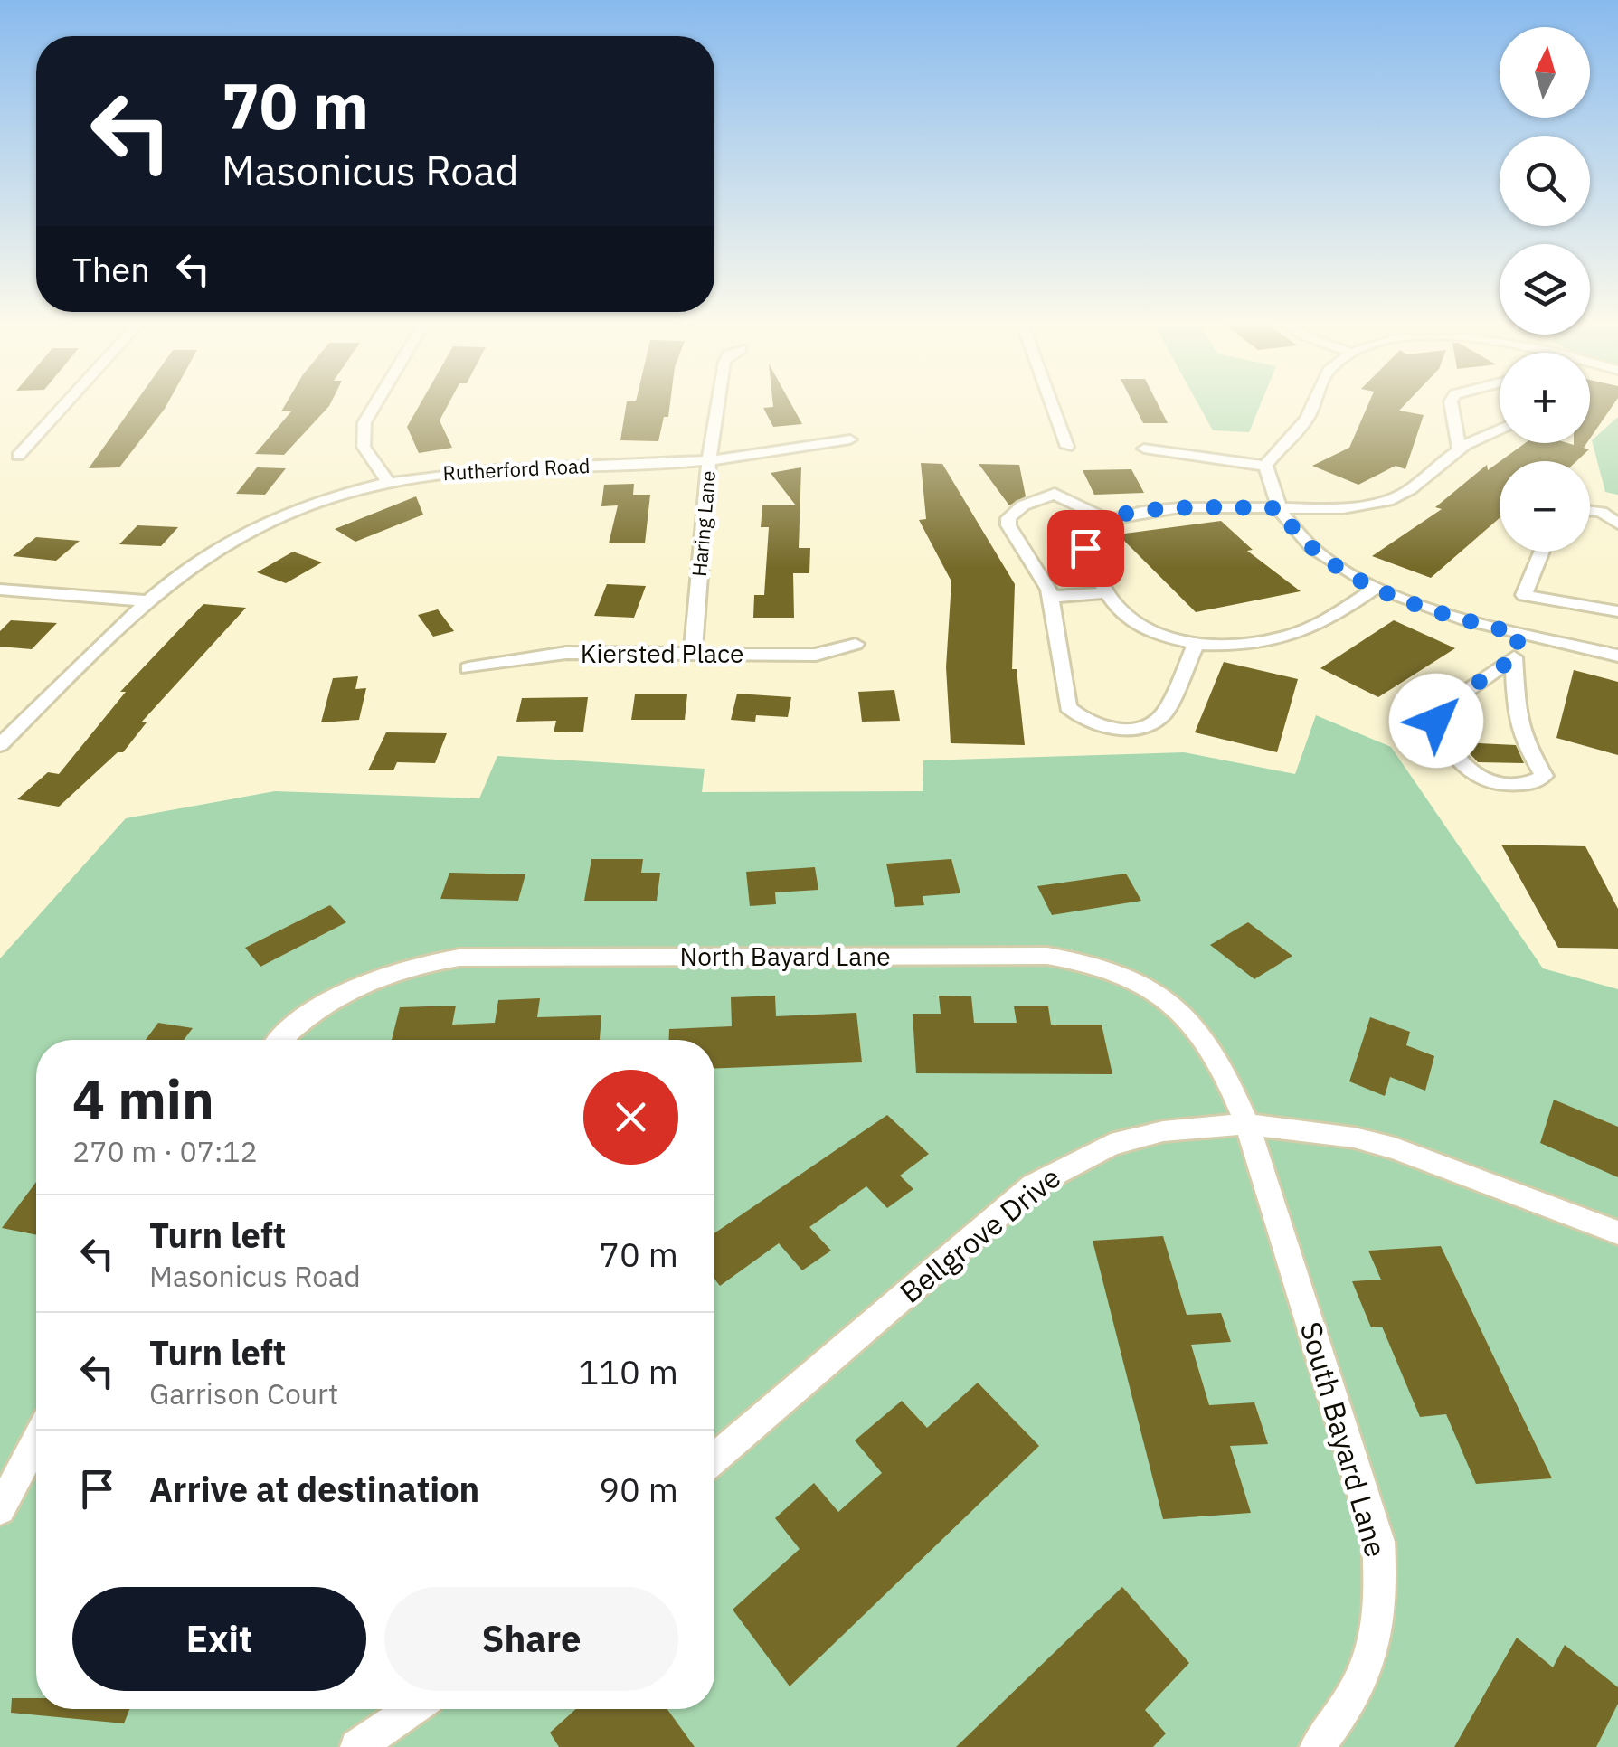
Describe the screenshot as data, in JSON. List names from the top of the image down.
{
  "streets": {
    "street": [
      "Rutherford Road",
      "Haring Lane",
      "Kiersted Place",
      "North Bayard Lane",
      "Bellgrove Drive",
      "South Bayard Lane"
    ]
  },
  "crossings": [
    ["Rutherford Road", "Haring Lane"],
    ["Haring Lane", "Kiersted Place"],
    ["North Bayard Lane", "Bellgrove Drive"],
    ["North Bayard Lane", "South Bayard Lane"],
    ["Bellgrove Drive", "South Bayard Lane"]
  ],
  "north": "top",
  "page": {
    "map_buttons": ["+", "−"],
    "turn": ["70 m", "Masonicus Road"],
    "then": "Then",
    "heading": ["4 min", "270 m · 07:12"],
    "list": [
      {
        "name": "Turn left",
        "note": "Masonicus Road",
        "value": "70 m"
      },
      {
        "name": "Turn left",
        "note": "Garrison Court",
        "value": "110 m"
      },
      {
        "name": "Arrive at destination",
        "value": "90 m"
      }
    ],
    "buttons": ["Exit", "Share"]
  }
}
